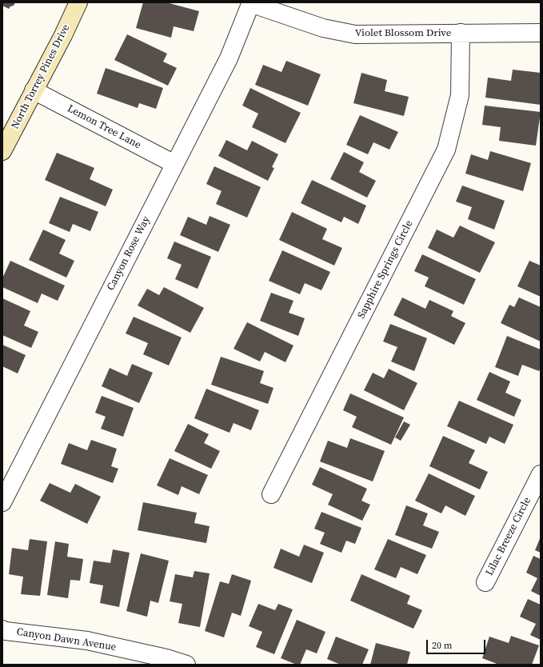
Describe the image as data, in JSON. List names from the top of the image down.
{
  "streets": {
    "main road": ["North Torrey Pines Drive"],
    "street": [
      "Violet Blossom Drive",
      "Lemon Tree Lane",
      "Canyon Rose Way",
      "Sapphire Springs Circle",
      "Lilac Breeze Circle",
      "Canyon Dawn Avenue"
    ]
  },
  "crossings": [
    ["Violet Blossom Drive", "Canyon Rose Way"],
    ["Violet Blossom Drive", "Sapphire Springs Circle"],
    ["North Torrey Pines Drive", "Lemon Tree Lane"],
    ["Lemon Tree Lane", "Canyon Rose Way"]
  ],
  "scale_bar": "20 m"
}
